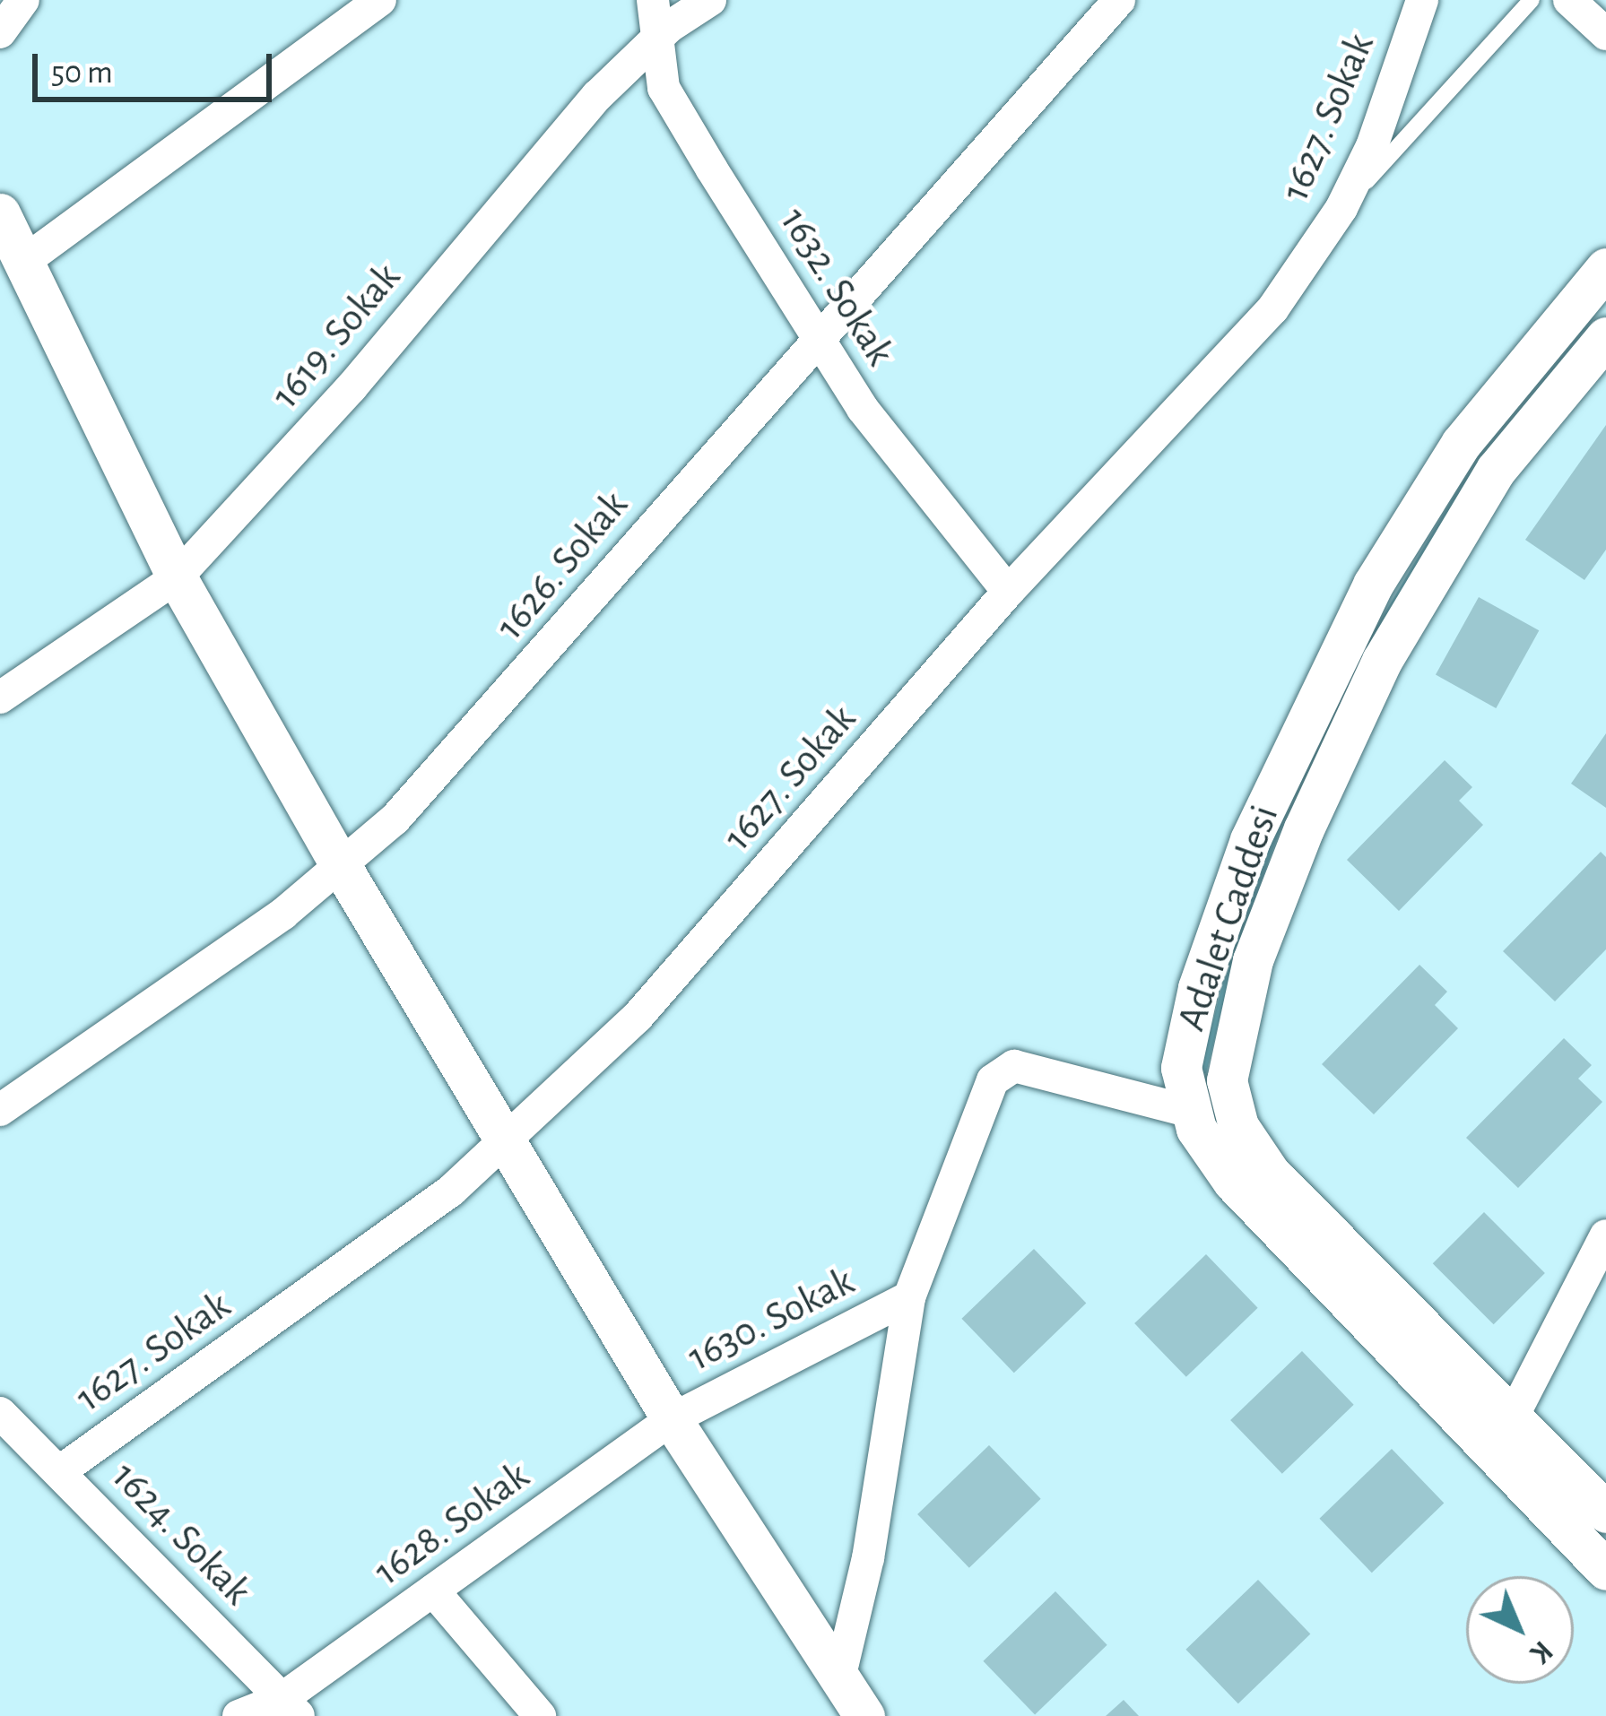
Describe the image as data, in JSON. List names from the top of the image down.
{
  "streets": {
    "street": [
      "1627. Sokak",
      "1632. Sokak",
      "1619. Sokak",
      "1626. Sokak",
      "Adalet Caddesi",
      "1630. Sokak",
      "1628. Sokak",
      "1624. Sokak"
    ]
  },
  "crossings": [
    ["1627. Sokak", "1632. Sokak"],
    ["1627. Sokak", "1624. Sokak"],
    ["1632. Sokak", "1619. Sokak"],
    ["1632. Sokak", "1626. Sokak"],
    ["1630. Sokak", "1628. Sokak"],
    ["1628. Sokak", "1624. Sokak"]
  ],
  "scale_bar": "50 m",
  "north": "bottom right"
}
